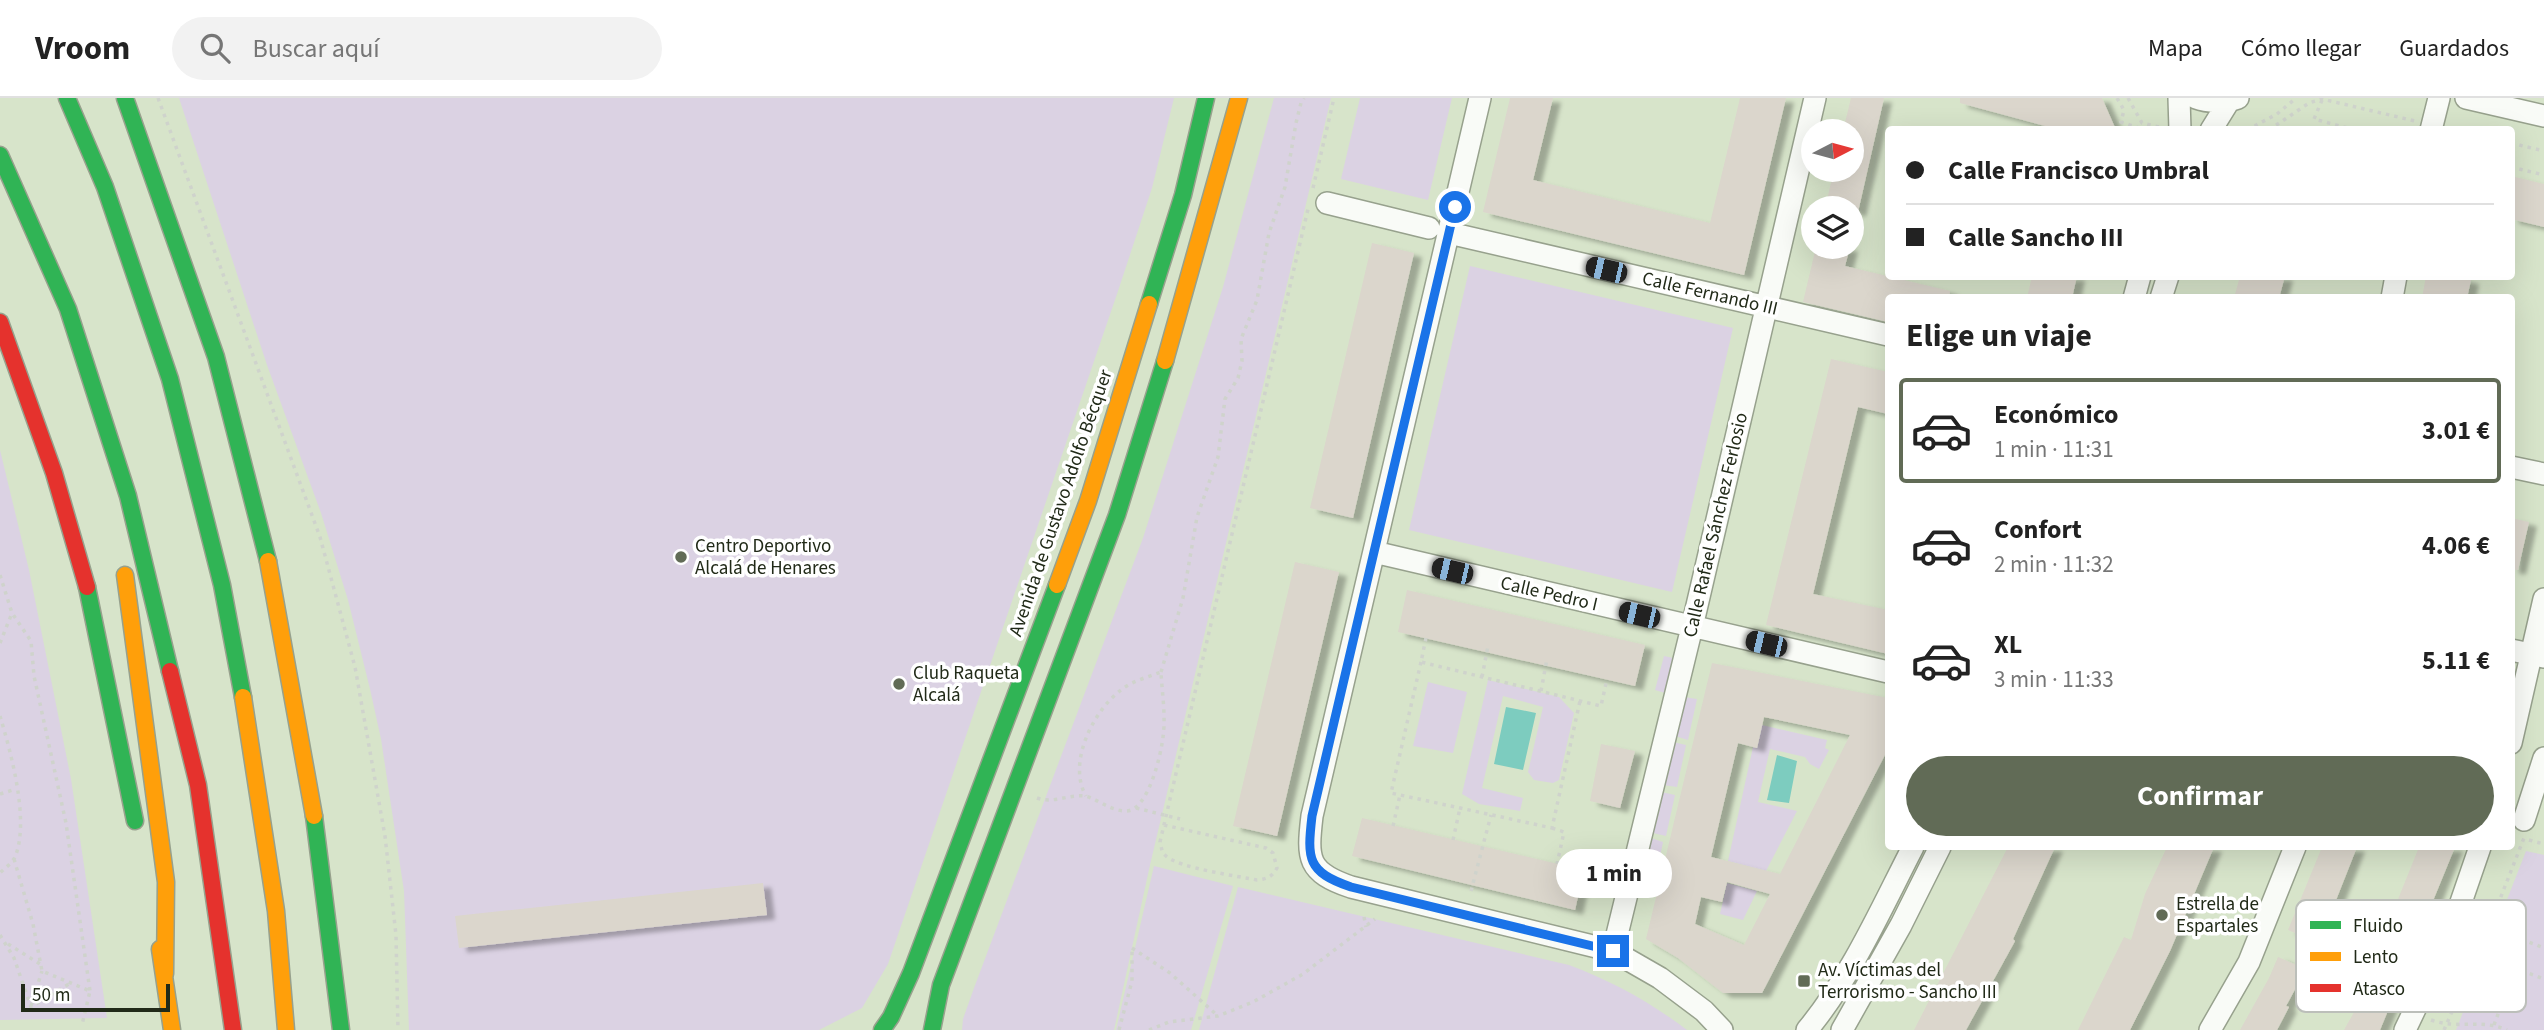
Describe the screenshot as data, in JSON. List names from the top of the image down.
{
  "streets": {
    "main road": ["Avenida de Gustavo Adolfo Bécquer"],
    "street": ["Calle Fernando III", "Calle Rafael Sánchez Ferlosio", "Calle Pedro I"]
  },
  "crossings": [
    ["Calle Fernando III", "Calle Rafael Sánchez Ferlosio"],
    ["Calle Rafael Sánchez Ferlosio", "Calle Pedro I"]
  ],
  "places": {
    "other": ["Centro Deportivo Alcalá de Henares", "Club Raqueta Alcalá", "Estrella de Espartales"],
    "transit": ["Av. Víctimas del Terrorismo - Sancho III"]
  },
  "legend": ["Fluido", "Lento", "Atasco"],
  "scale_bar": "50 m",
  "north": "right",
  "page": {
    "header": "Vroom",
    "search": "Buscar aquí",
    "nav": ["Mapa", "Cómo llegar", "Guardados"],
    "banner": ["Calle Francisco Umbral", "Calle Sancho III"],
    "heading": "Elige un viaje",
    "list": [
      {
        "name": "Económico",
        "note": "1 min · 11:31",
        "value": "3.01 €"
      },
      {
        "name": "Confort",
        "note": "2 min · 11:32",
        "value": "4.06 €"
      },
      {
        "name": "XL",
        "note": "3 min · 11:33",
        "value": "5.11 €"
      }
    ],
    "buttons": "Confirmar",
    "bubble": "1 min",
    "scale": "50 m"
  }
}
